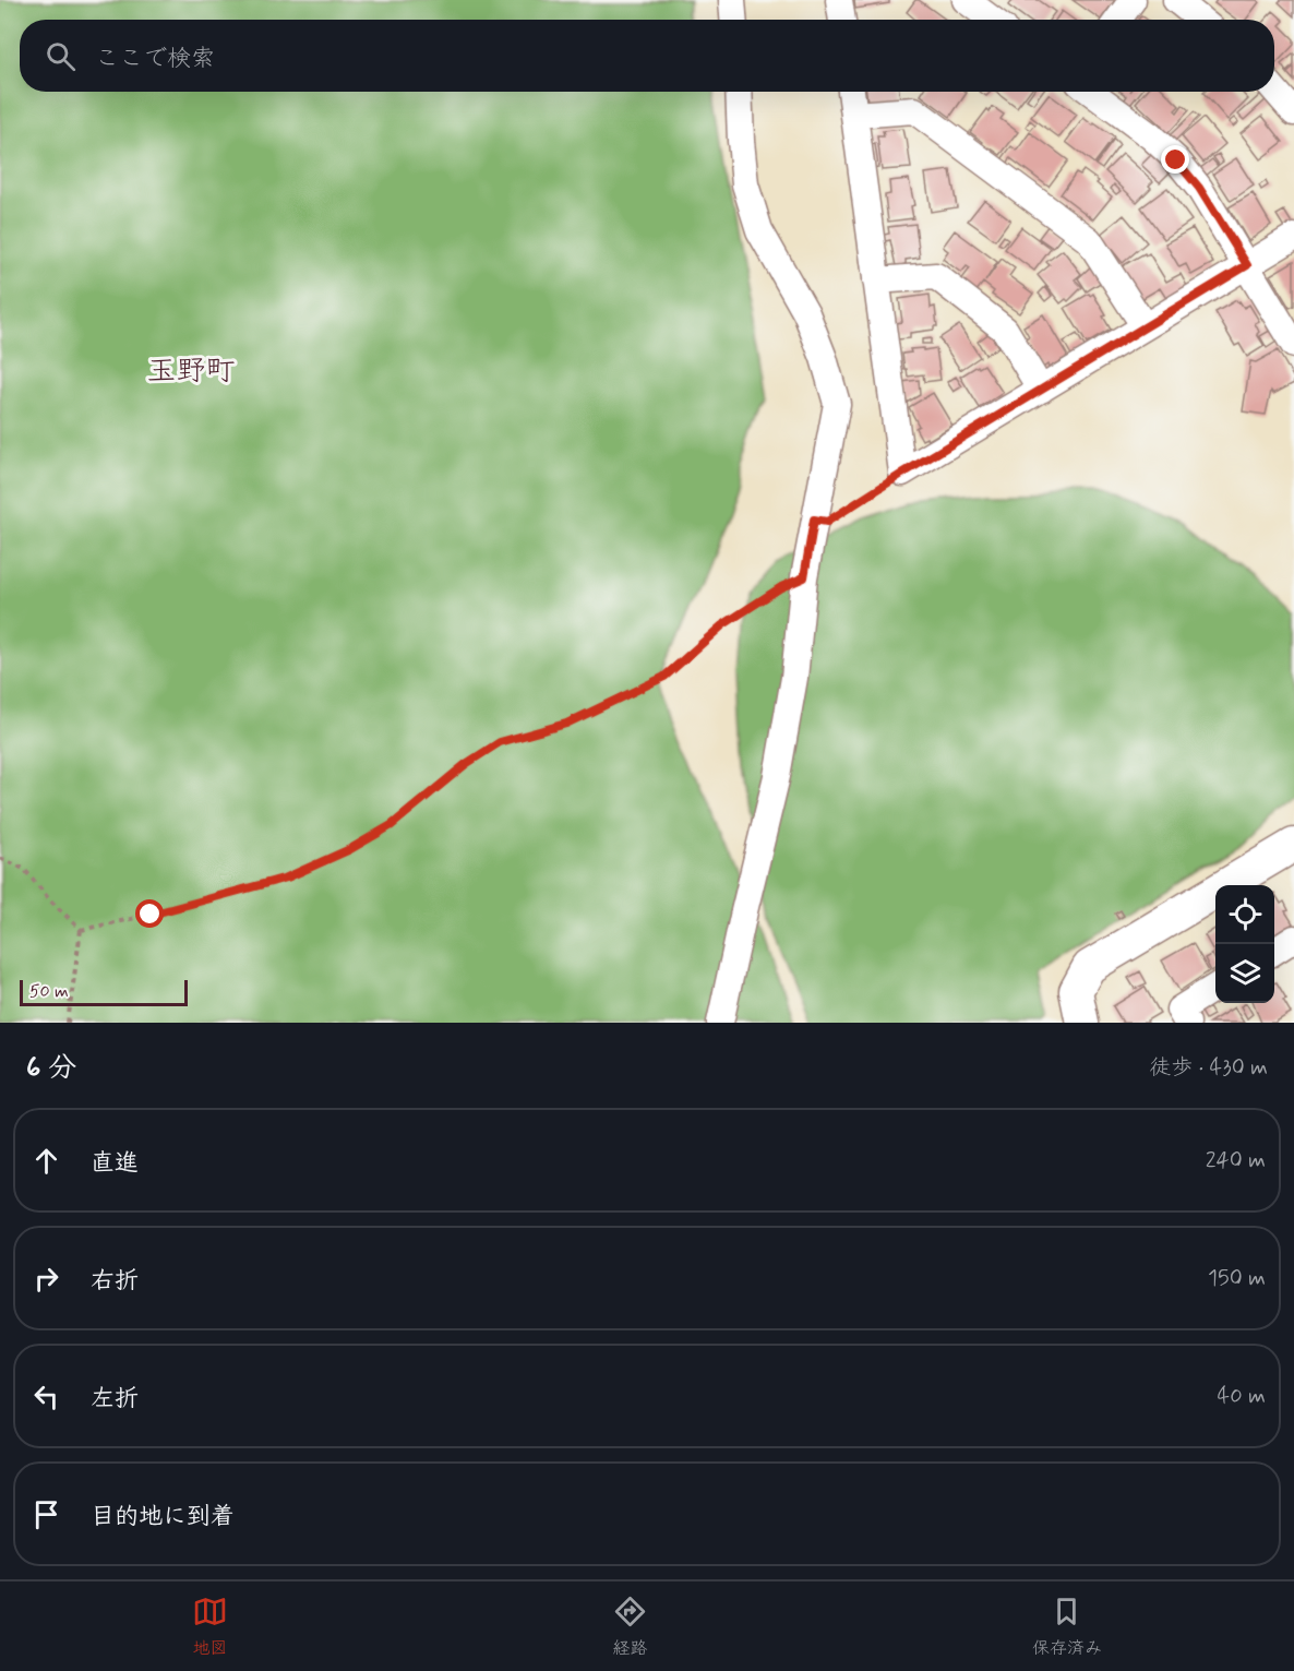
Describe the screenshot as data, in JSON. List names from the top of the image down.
{
  "districts": ["玉野町"],
  "scale_bar": "50 m",
  "page": {
    "search": "ここで検索",
    "scale": "50 m",
    "heading": ["6 分", "徒歩 · 430 m"],
    "list": [
      ["直進", "240 m"],
      ["右折", "150 m"],
      ["左折", "40 m"],
      "目的地に到着"
    ],
    "nav": ["地図", "経路", "保存済み"]
  }
}
